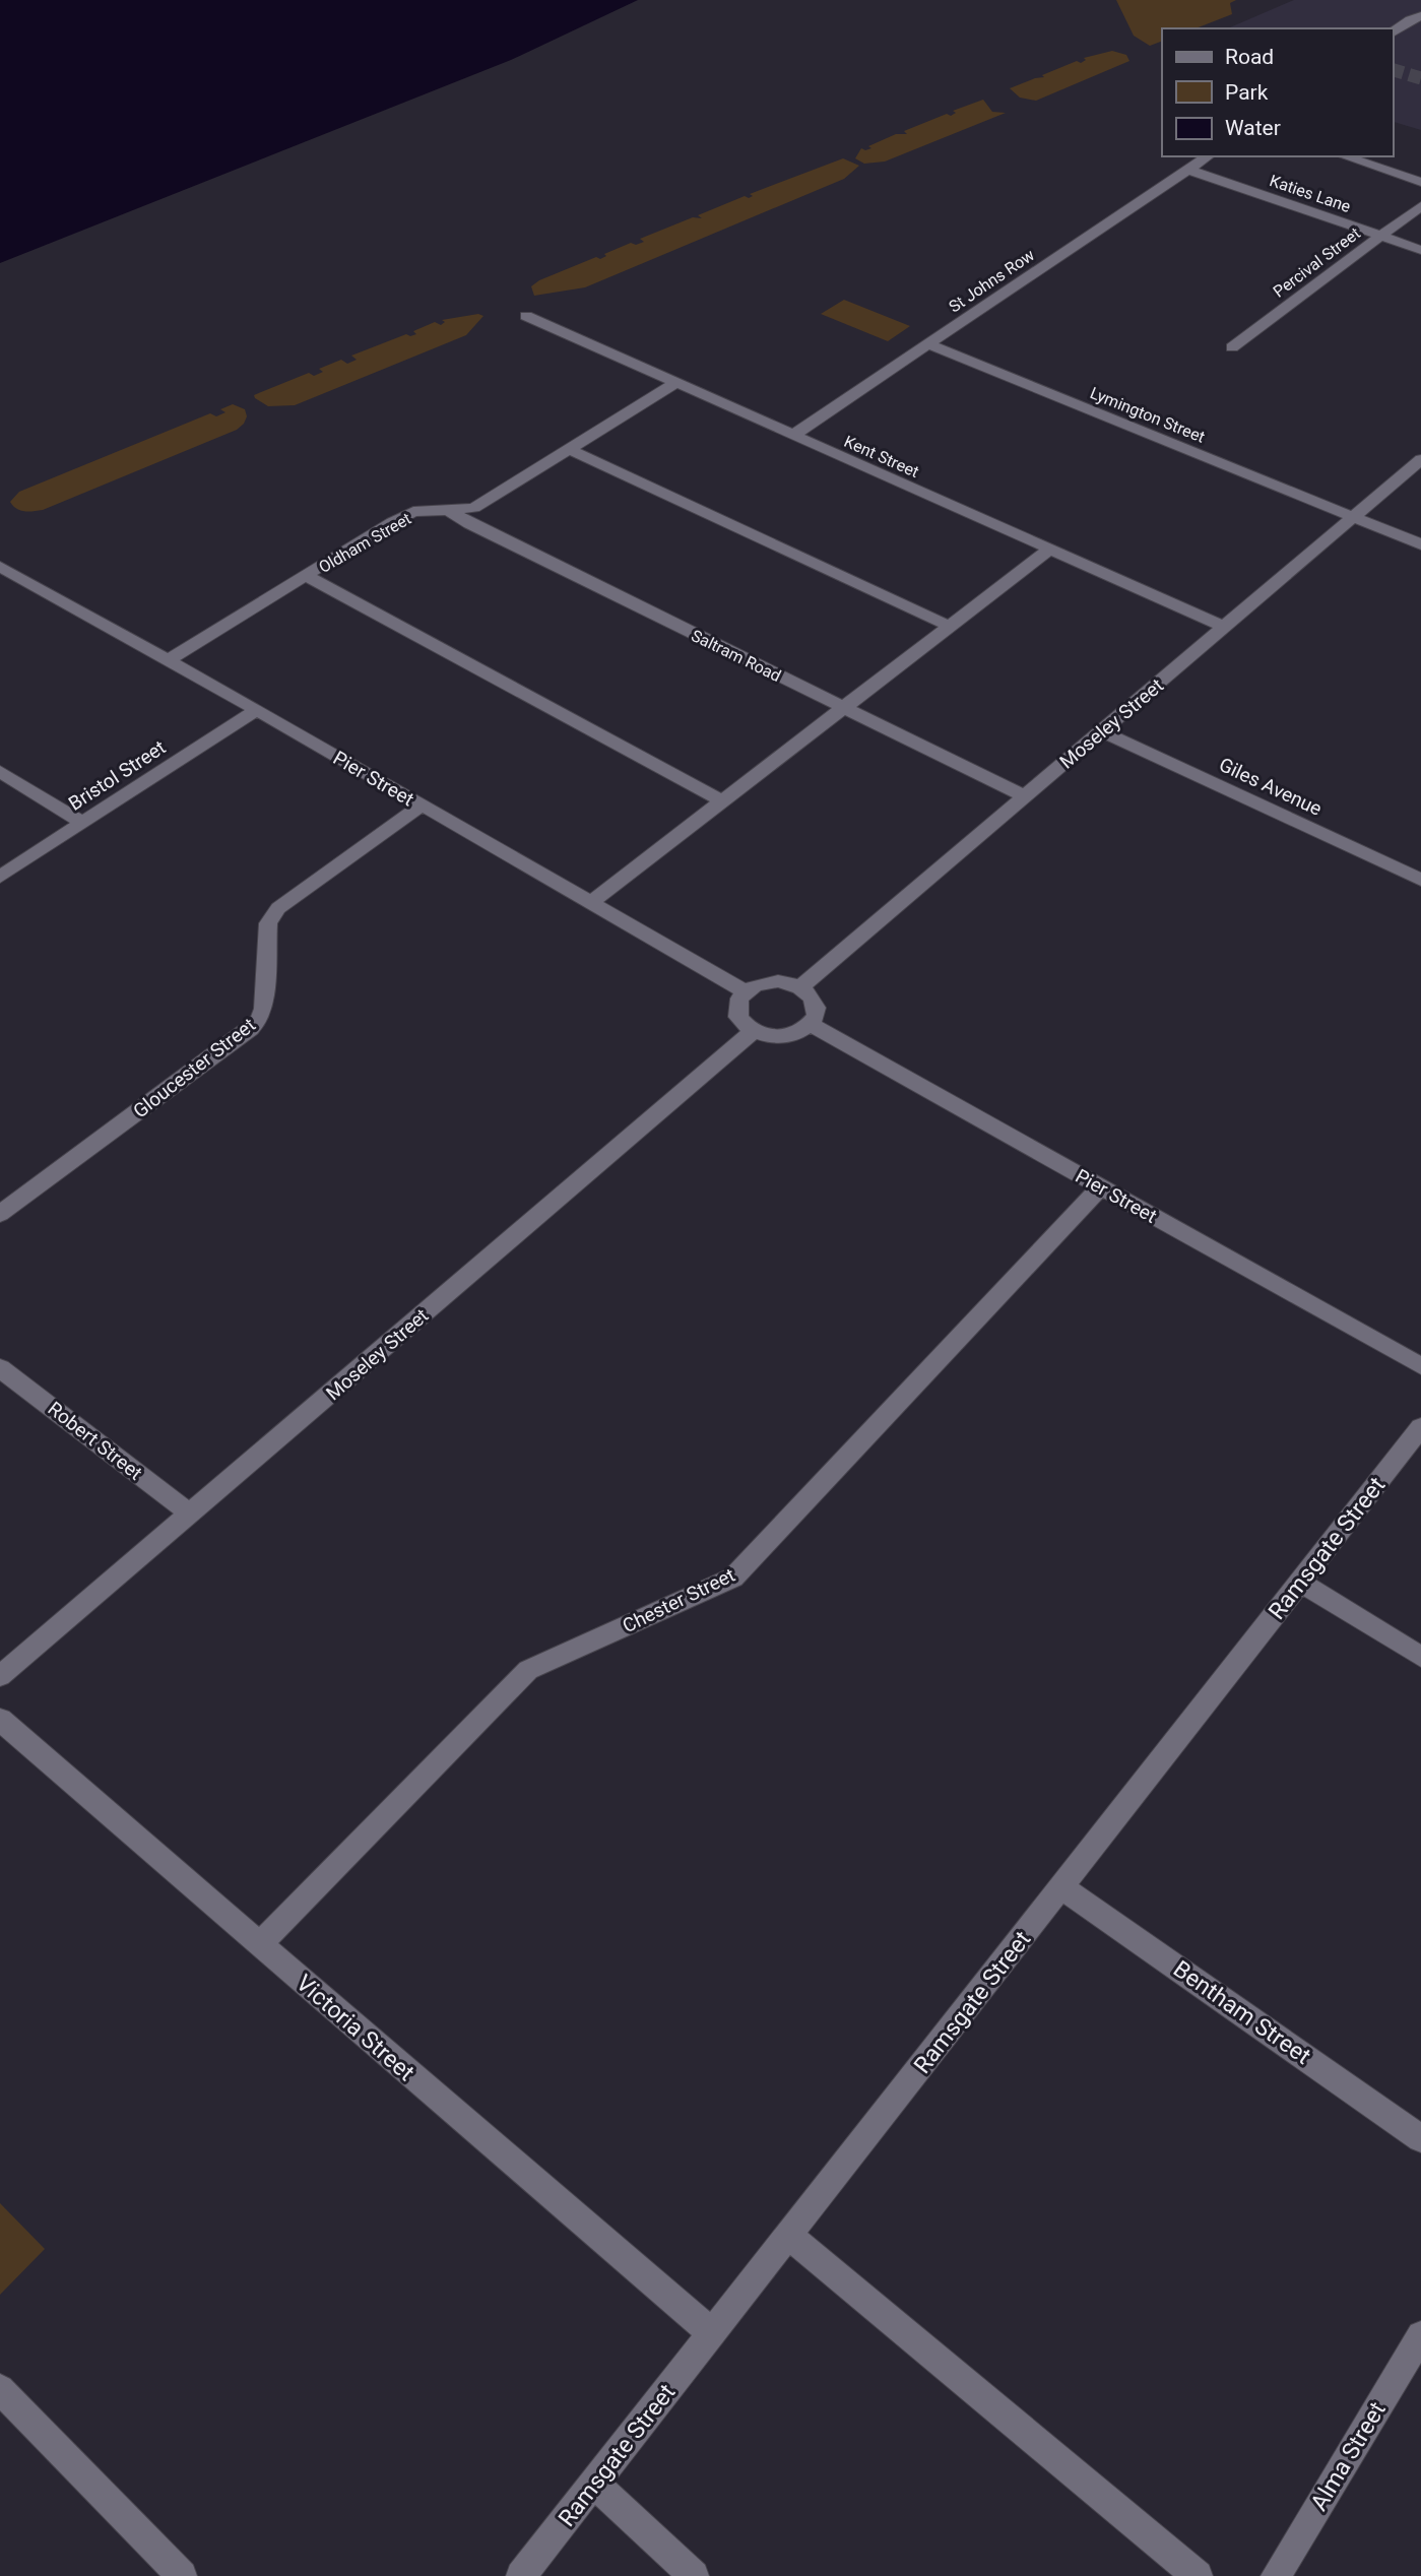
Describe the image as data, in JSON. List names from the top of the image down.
{
  "streets": {
    "street": [
      "Katies Lane",
      "Percival Street",
      "St Johns Row",
      "Lymington Street",
      "Kent Street",
      "Oldham Street",
      "Saltram Road",
      "Moseley Street",
      "Bristol Street",
      "Pier Street",
      "Giles Avenue",
      "Gloucester Street",
      "Robert Street",
      "Ramsgate Street",
      "Chester Street",
      "Bentham Street",
      "Victoria Street",
      "Alma Street"
    ]
  },
  "crossings": [
    ["Katies Lane", "Percival Street"],
    ["Katies Lane", "St Johns Row"],
    ["St Johns Row", "Lymington Street"],
    ["St Johns Row", "Kent Street"],
    ["Lymington Street", "Moseley Street"],
    ["Kent Street", "Oldham Street"],
    ["Kent Street", "Moseley Street"],
    ["Oldham Street", "Saltram Road"],
    ["Oldham Street", "Pier Street"],
    ["Saltram Road", "Moseley Street"],
    ["Moseley Street", "Pier Street"],
    ["Moseley Street", "Giles Avenue"],
    ["Moseley Street", "Robert Street"],
    ["Bristol Street", "Pier Street"],
    ["Pier Street", "Gloucester Street"],
    ["Pier Street", "Chester Street"],
    ["Ramsgate Street", "Bentham Street"],
    ["Ramsgate Street", "Victoria Street"],
    ["Chester Street", "Victoria Street"]
  ],
  "legend": ["Road", "Park", "Water"]
}
